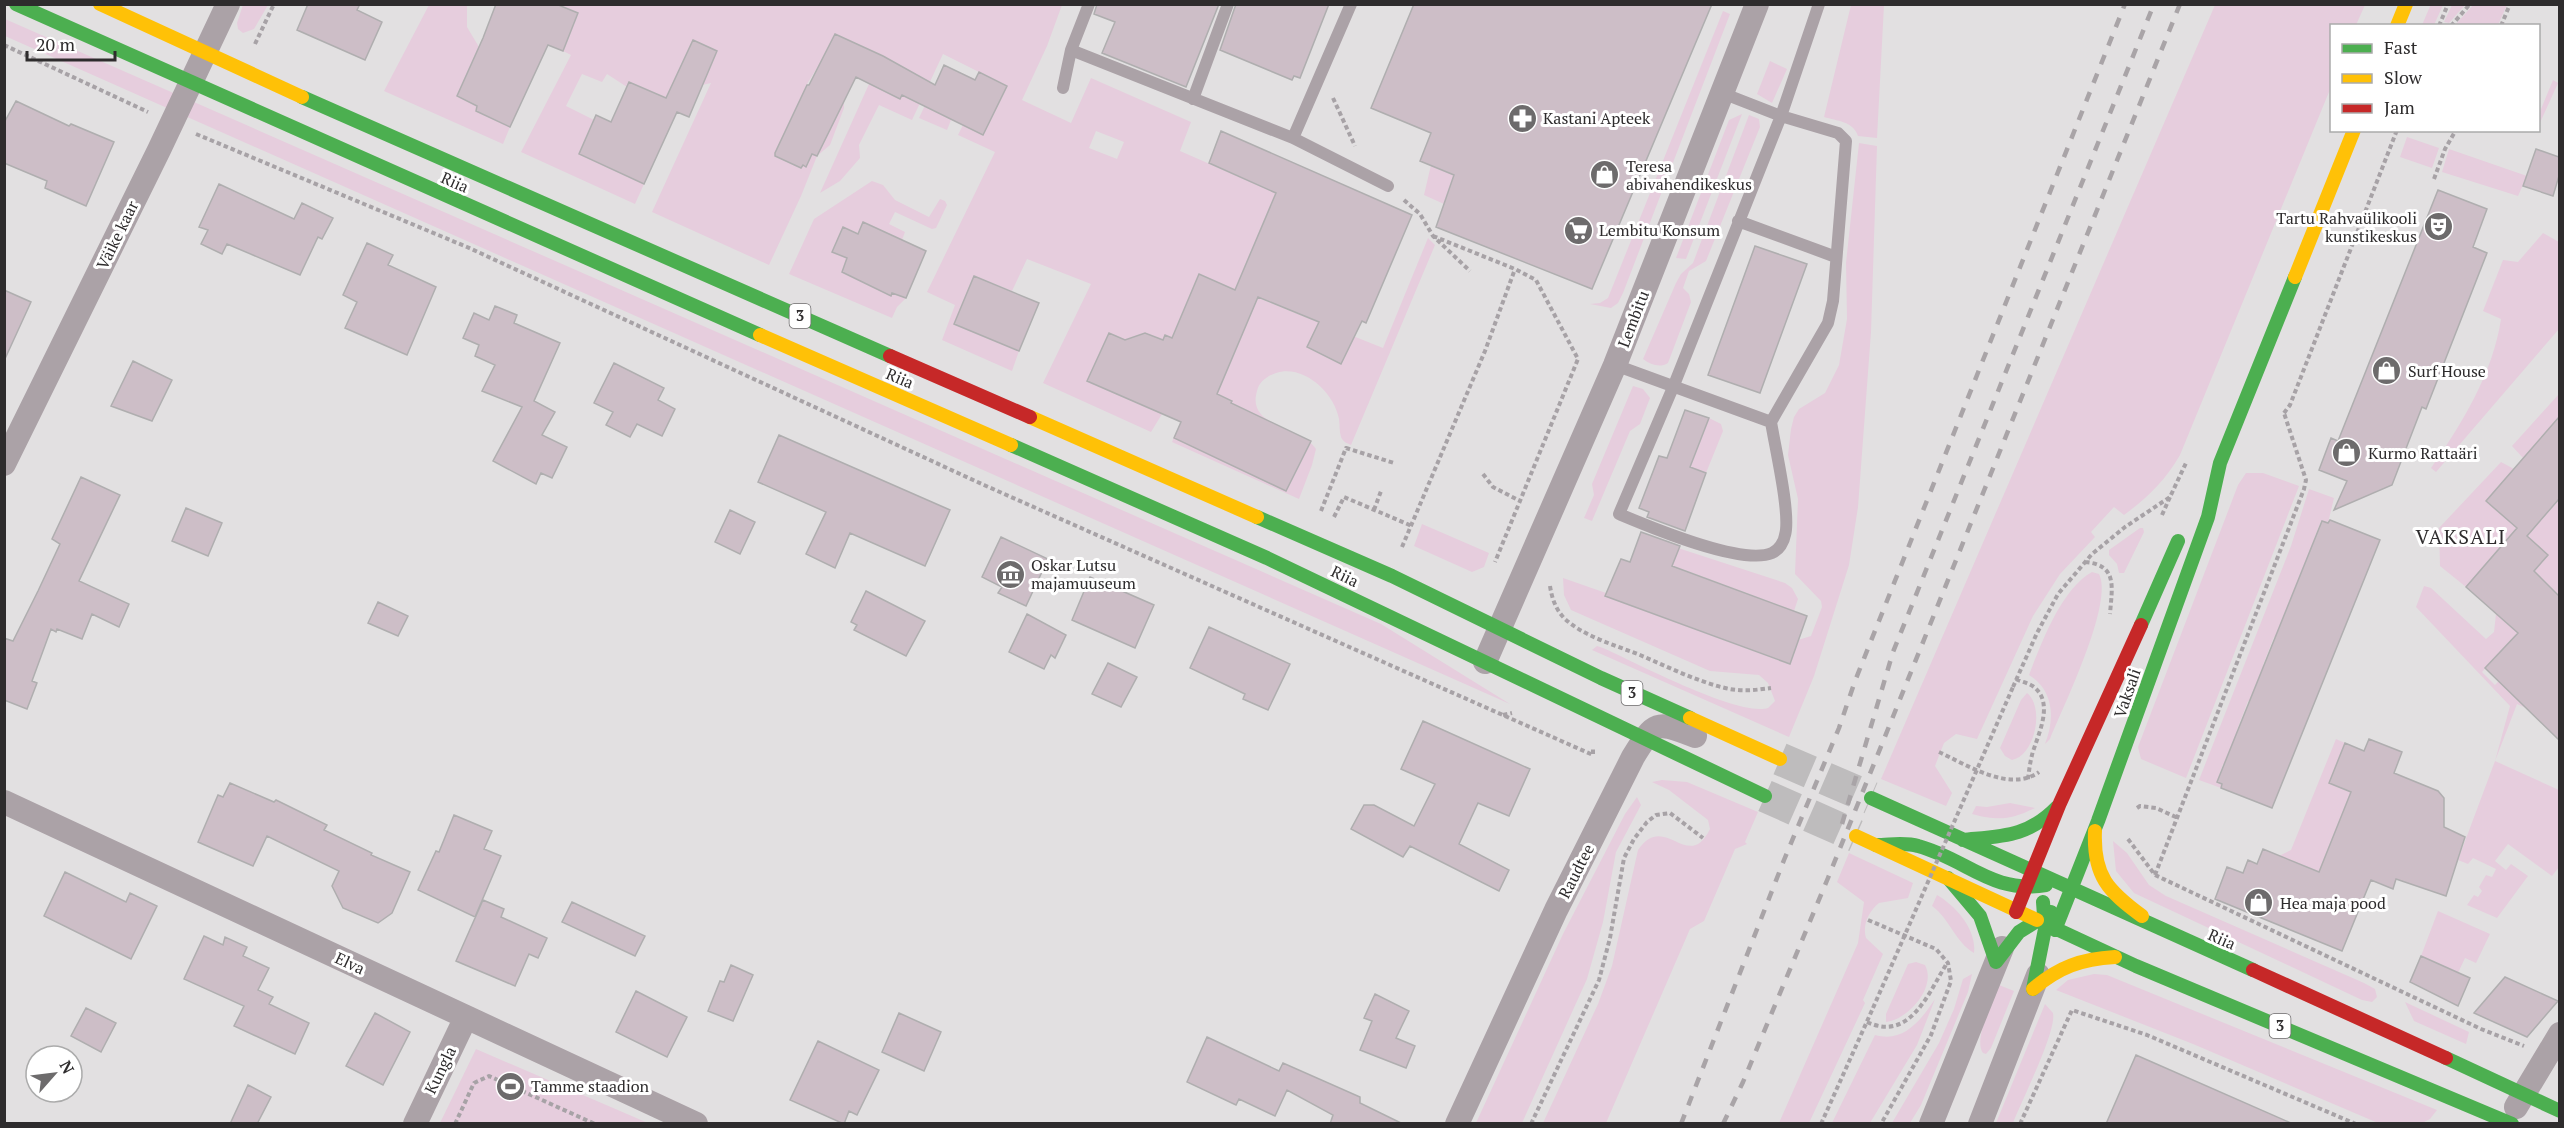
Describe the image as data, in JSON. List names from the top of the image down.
{
  "streets": {
    "main road": ["Riia", "3", "Vaksali"],
    "street": [
      "Väike kaar",
      "Lembitu",
      "Raudtee",
      "Elva",
      "Kungla"
    ]
  },
  "crossings": [
    ["Riia", "Väike kaar"],
    ["Riia", "Lembitu"],
    ["Riia", "Vaksali"],
    ["Riia", "Raudtee"],
    ["3", "Vaksali"],
    ["Elva", "Kungla"]
  ],
  "districts": ["VAKSALI"],
  "places": {
    "pharmacy": ["Kastani Apteek"],
    "shop": [
      "Teresa abivahendikeskus",
      "Surf House",
      "Kurmo Rattaäri",
      "Hea maja pood"
    ],
    "theatre": ["Tartu Rahvaülikooli kunstikeskus"],
    "supermarket": ["Lembitu Konsum"],
    "museum": ["Oskar Lutsu majamuuseum"],
    "sports": ["Tamme staadion"]
  },
  "legend": ["Fast", "Slow", "Jam"],
  "scale_bar": "20 m",
  "north": "top right"
}
